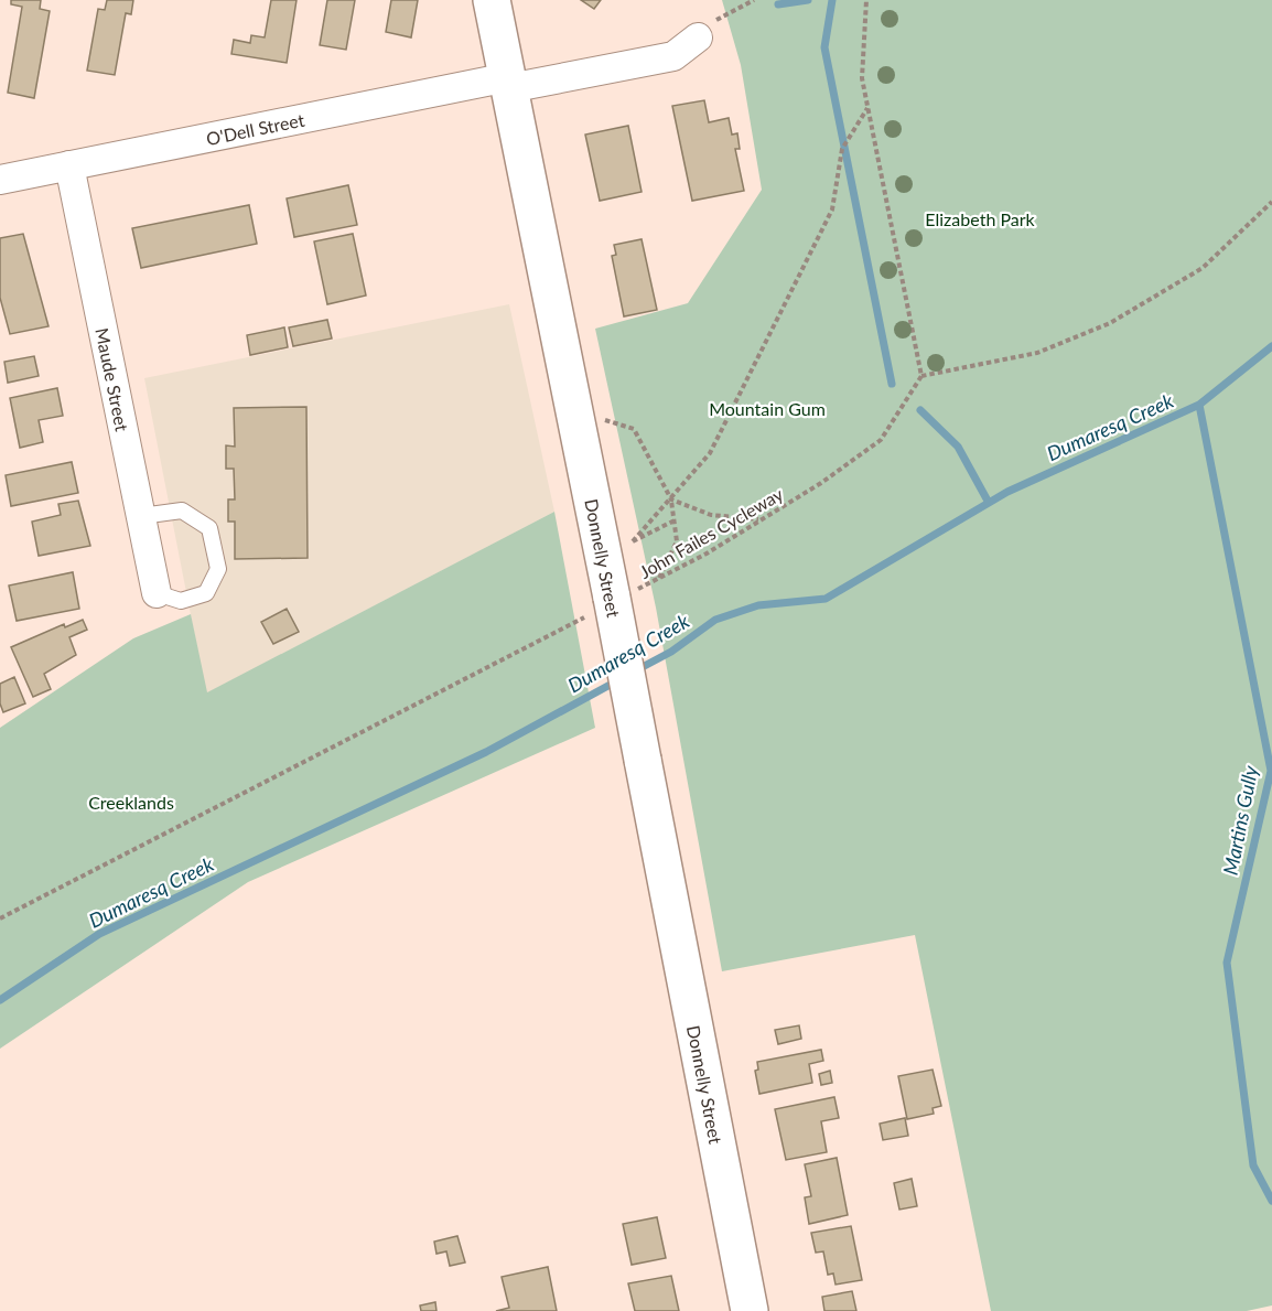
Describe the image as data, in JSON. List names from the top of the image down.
{
  "streets": {
    "street": ["O'Dell Street", "Maude Street", "Donnelly Street"],
    "path": ["John Failes Cycleway"]
  },
  "crossings": [
    ["O'Dell Street", "Maude Street"],
    ["O'Dell Street", "Donnelly Street"],
    ["John Failes Cycleway", "Donnelly Street"]
  ],
  "water": ["Dumaresq Creek", "Martins Gully"],
  "parks": ["Elizabeth Park", "Mountain Gum", "Creeklands"]
}
